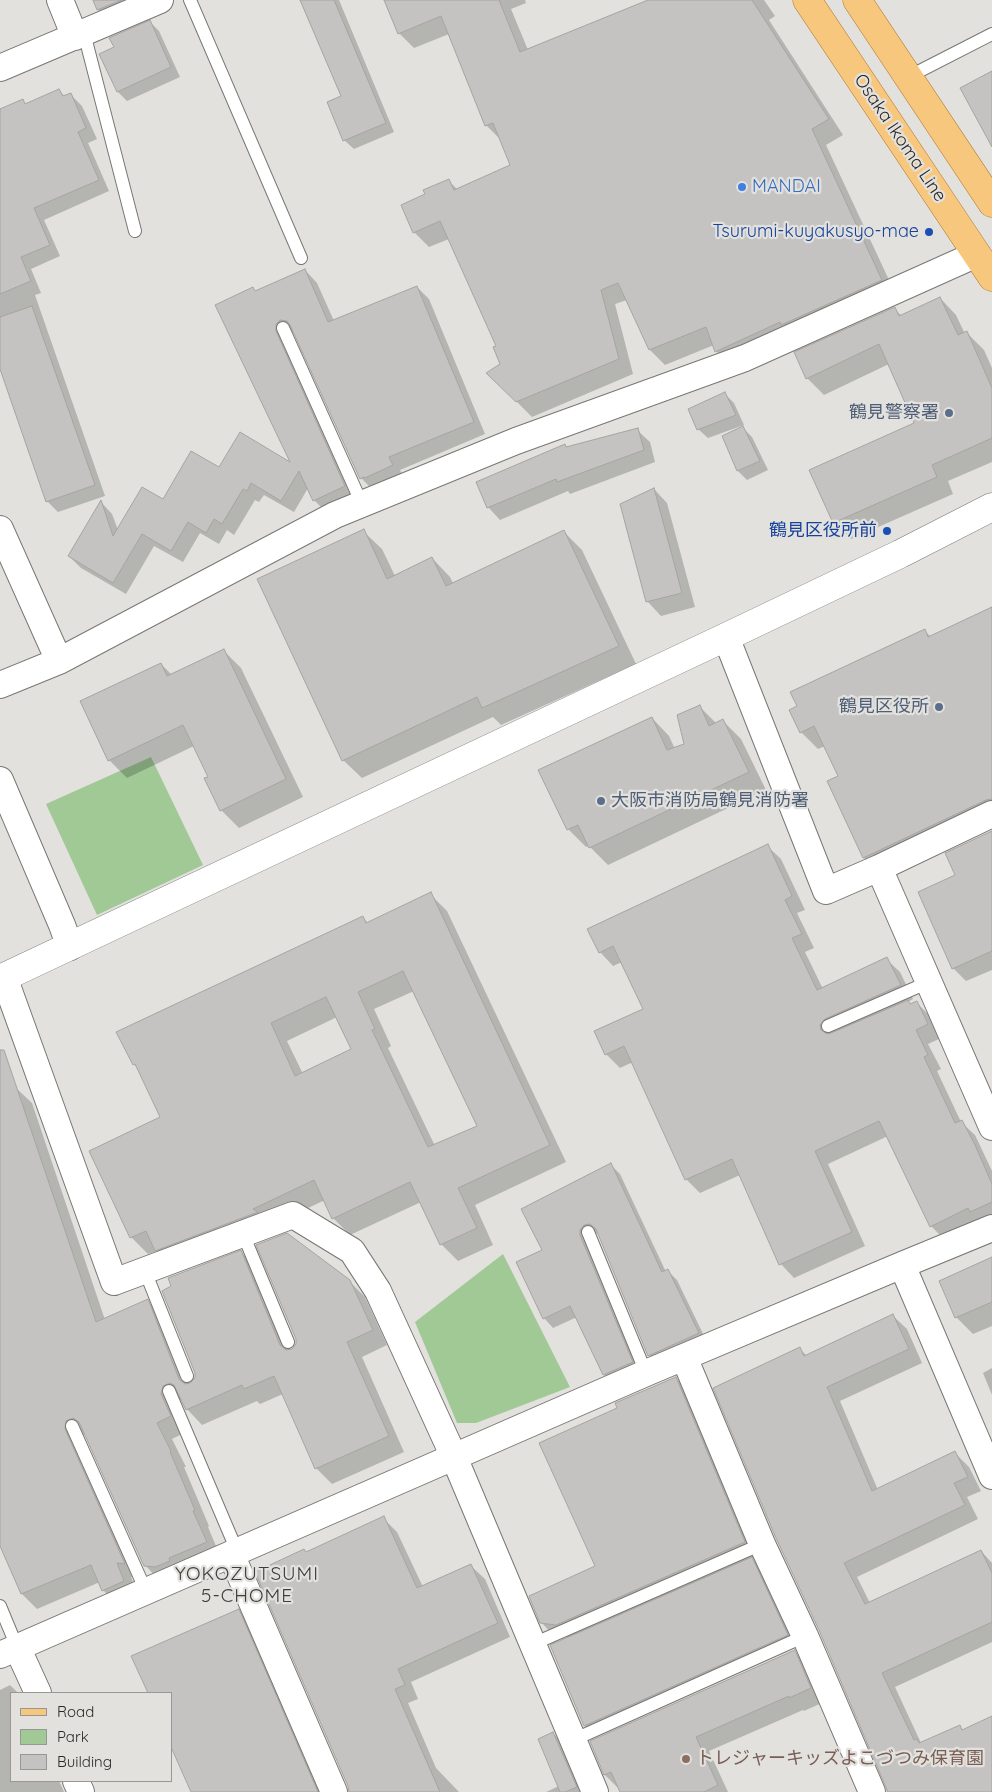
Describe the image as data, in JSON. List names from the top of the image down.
{
  "streets": {
    "main road": ["Osaka Ikoma Line"]
  },
  "districts": ["YOKOZUTSUMI 5-CHOME"],
  "places": [
    "MANDAI",
    "Tsurumi-kuyakusyo-mae",
    "鶴見警察署",
    "鶴見区役所前",
    "鶴見区役所",
    "大阪市消防局鶴見消防署",
    "トレジャーキッズよこづつみ保育園"
  ],
  "legend": ["Road", "Park", "Building"]
}
